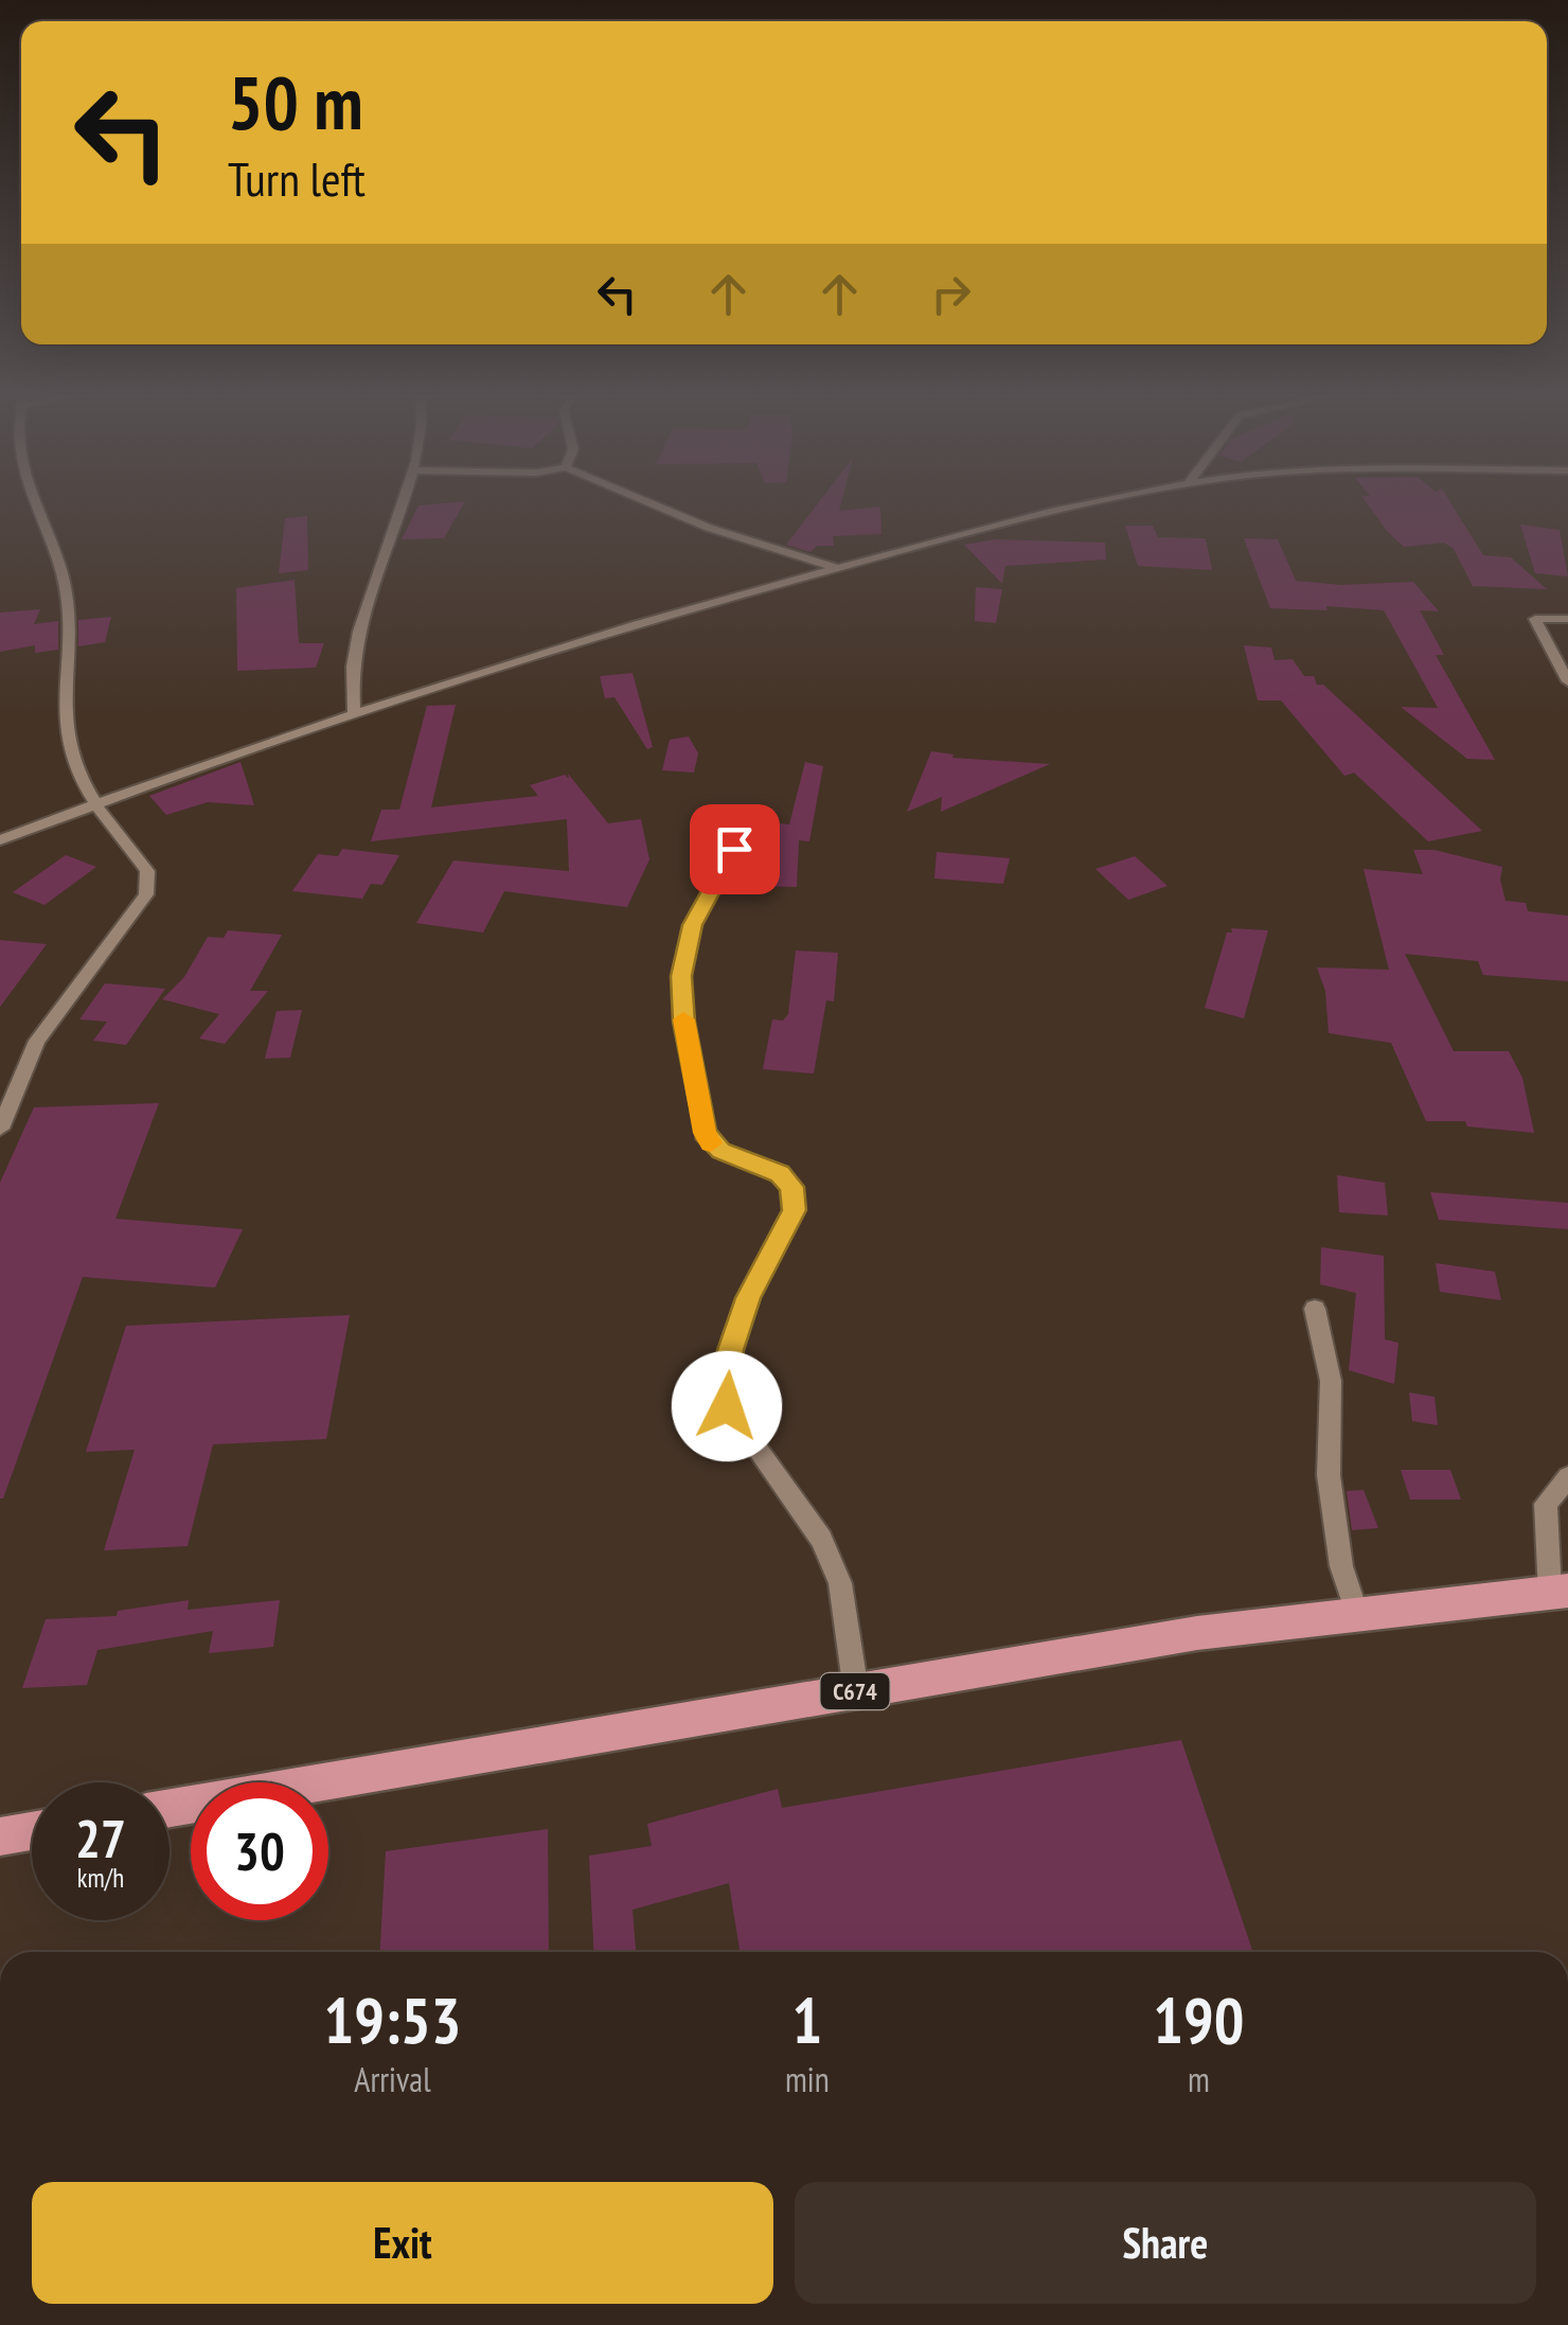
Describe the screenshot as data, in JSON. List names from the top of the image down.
{
  "streets": {
    "main road": ["C674"]
  },
  "page": {
    "turn": ["50 m", "Turn left"],
    "speed": "27 km/h",
    "limit": "30",
    "eta": [
      "19:53",
      "Arrival",
      "1",
      "min",
      "190",
      "m"
    ],
    "buttons": ["Exit", "Share"]
  }
}
